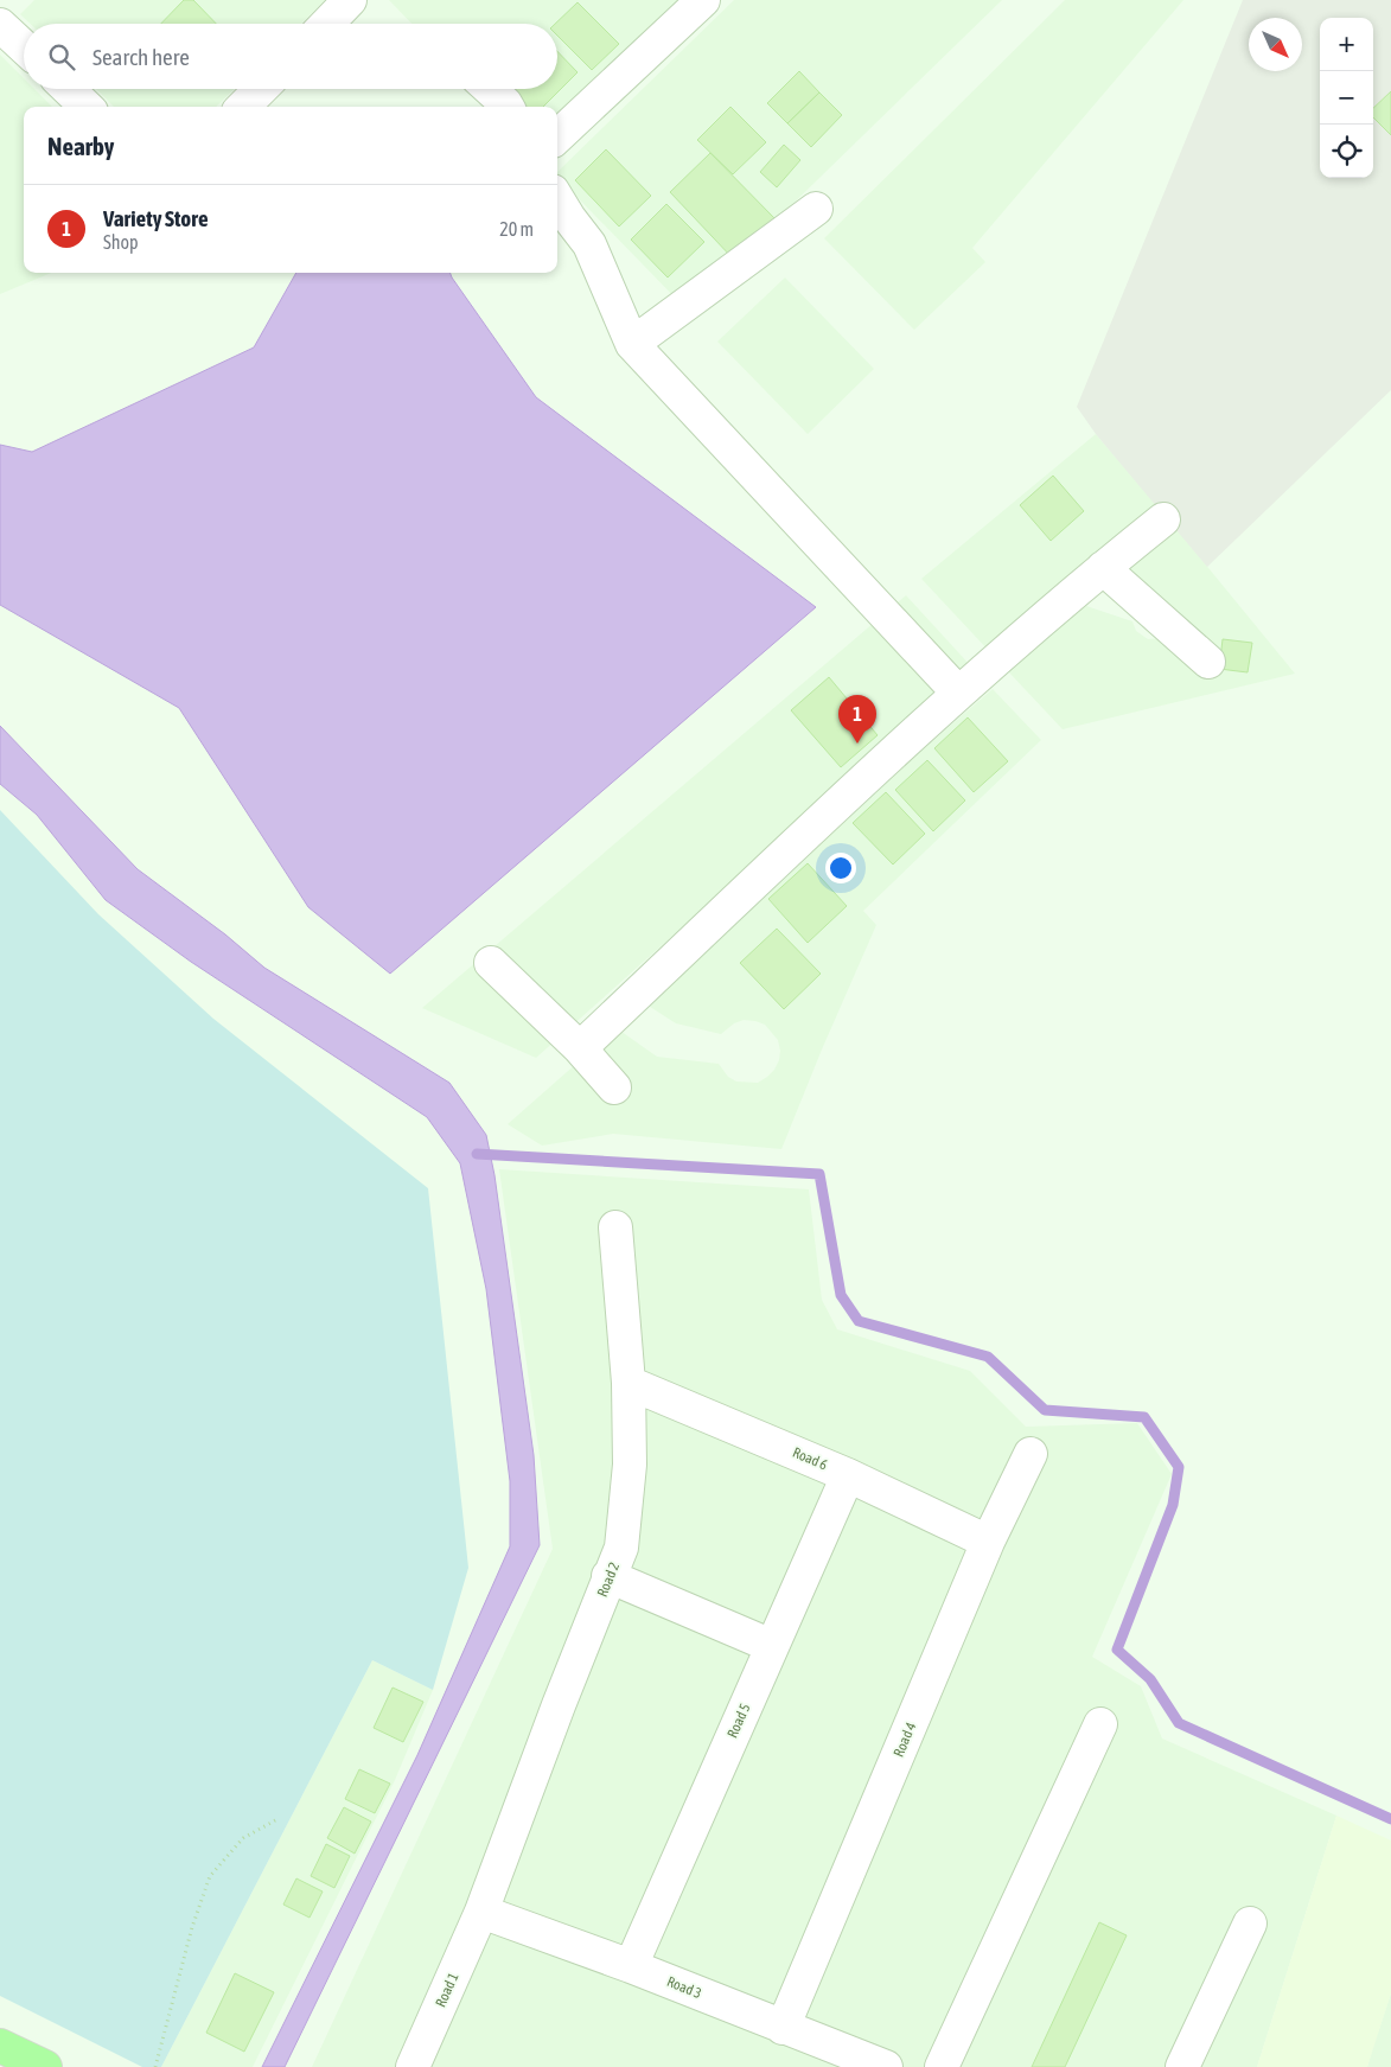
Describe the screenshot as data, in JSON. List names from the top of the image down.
{
  "streets": {
    "street": [
      "Road 6",
      "Road 2",
      "Road 5",
      "Road 4",
      "Road 3",
      "Road 1"
    ]
  },
  "crossings": [
    ["Road 6", "Road 2"],
    ["Road 6", "Road 5"],
    ["Road 6", "Road 4"],
    ["Road 2", "Road 3"],
    ["Road 2", "Road 1"],
    ["Road 5", "Road 3"],
    ["Road 4", "Road 3"],
    ["Road 3", "Road 1"]
  ],
  "north": "bottom right",
  "page": {
    "map_buttons": ["+", "−"],
    "search": "Search here",
    "heading": "Nearby",
    "list": [
      {
        "mark": "1",
        "name": "Variety Store",
        "note": "Shop",
        "value": "20 m"
      }
    ],
    "pins": "1"
  }
}
